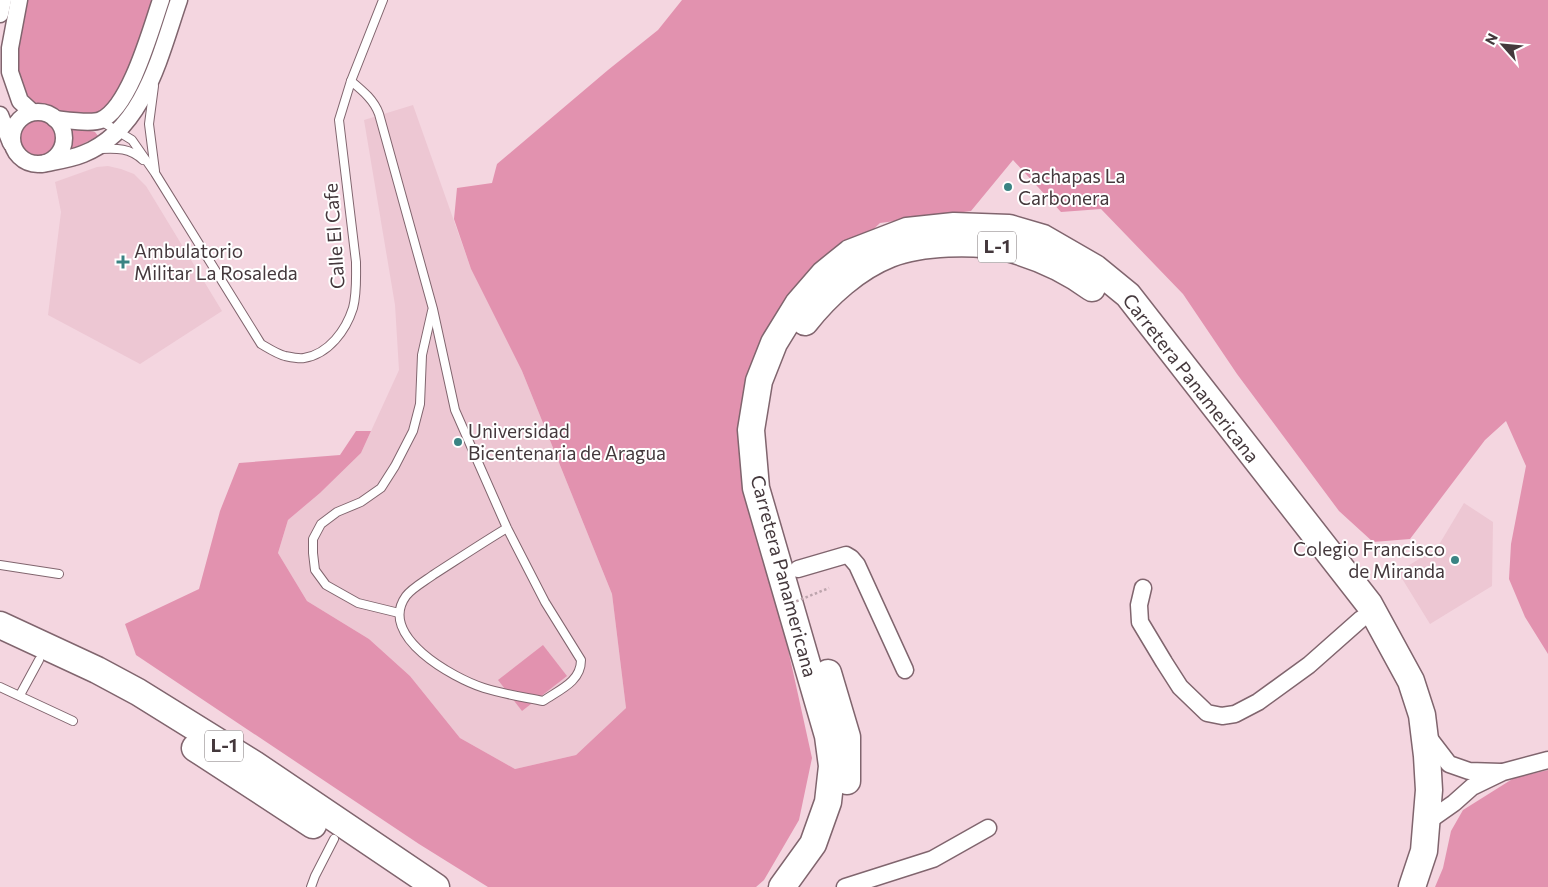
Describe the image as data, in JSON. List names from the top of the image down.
{
  "streets": {
    "main road": ["L-1", "Carretera Panamericana"],
    "lane": ["Calle El Cafe"]
  },
  "places": {
    "other": ["Cachapas La Carbonera", "Universidad Bicentenaria de Aragua", "Colegio Francisco de Miranda"],
    "health": ["Ambulatorio Militar La Rosaleda"]
  },
  "north": "top left"
}
